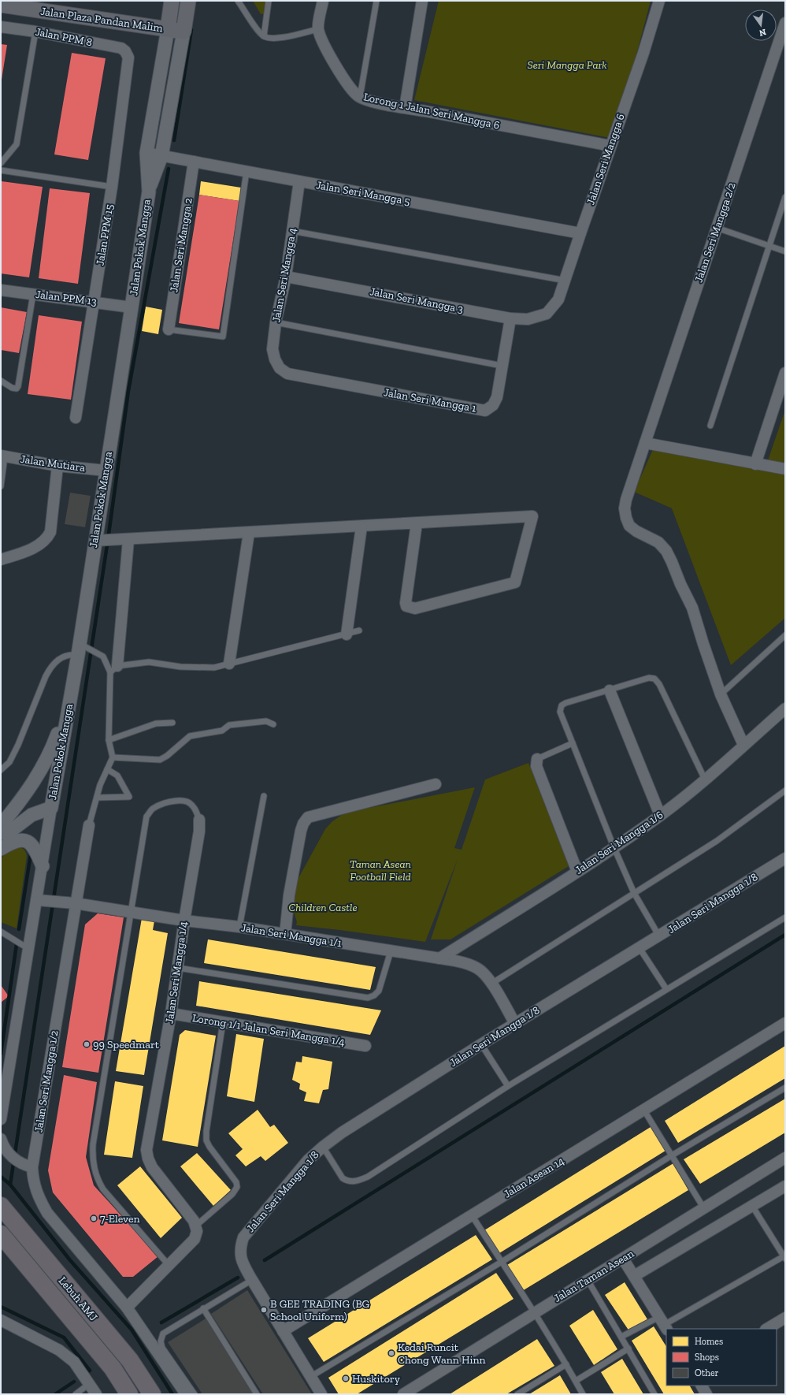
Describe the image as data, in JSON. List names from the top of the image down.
{
  "streets": {
    "highway": ["Lebuh AMJ"],
    "main road": ["Jalan Plaza Pandan Malim", "Jalan Pokok Mangga"],
    "street": [
      "Jalan PPM 8",
      "Lorong 1 Jalan Seri Mangga 6",
      "Jalan Seri Mangga 6",
      "Jalan Seri Mangga 5",
      "Jalan Seri Mangga 2/2",
      "Jalan PPM 15",
      "Jalan Seri Mangga 2",
      "Jalan Seri Mangga 4",
      "Jalan PPM 13",
      "Jalan Seri Mangga 3",
      "Jalan Seri Mangga 1",
      "Jalan Mutiara",
      "Jalan Seri Mangga 1/6",
      "Jalan Seri Mangga 1/8",
      "Jalan Seri Mangga 1/1",
      "Jalan Seri Mangga 1/4",
      "Lorong 1/1 Jalan Seri Mangga 1/4",
      "Jalan Seri Mangga 1/2",
      "Jalan Asean 14",
      "Jalan Taman Asean"
    ]
  },
  "crossings": [
    ["Jalan Plaza Pandan Malim", "Jalan Pokok Mangga"],
    ["Jalan PPM 8", "Jalan PPM 15"],
    ["Lorong 1 Jalan Seri Mangga 6", "Jalan Seri Mangga 6"],
    ["Jalan Seri Mangga 6", "Jalan Seri Mangga 5"],
    ["Jalan Seri Mangga 6", "Jalan Seri Mangga 3"],
    ["Jalan Seri Mangga 5", "Jalan Seri Mangga 2"],
    ["Jalan Seri Mangga 5", "Jalan Pokok Mangga"],
    ["Jalan Seri Mangga 5", "Jalan Seri Mangga 4"],
    ["Jalan Seri Mangga 2/2", "Jalan Seri Mangga 1/6"],
    ["Jalan PPM 15", "Jalan PPM 13"],
    ["Jalan Pokok Mangga", "Jalan PPM 13"],
    ["Jalan Pokok Mangga", "Jalan Mutiara"],
    ["Jalan Pokok Mangga", "Jalan Seri Mangga 1/1"],
    ["Jalan Seri Mangga 4", "Jalan Seri Mangga 3"],
    ["Jalan Seri Mangga 4", "Jalan Seri Mangga 1"],
    ["Jalan Seri Mangga 3", "Jalan Seri Mangga 1"],
    ["Jalan Seri Mangga 1/6", "Jalan Seri Mangga 1/1"],
    ["Jalan Seri Mangga 1/8", "Jalan Seri Mangga 1/1"],
    ["Jalan Seri Mangga 1/1", "Jalan Seri Mangga 1/4"],
    ["Jalan Seri Mangga 1/1", "Jalan Seri Mangga 1/2"],
    ["Jalan Seri Mangga 1/4", "Lorong 1/1 Jalan Seri Mangga 1/4"]
  ],
  "parks": ["Seri Mangga Park", "Taman Asean Football Field", "Children Castle"],
  "places": [
    "99 Speedmart",
    "7-Eleven",
    "B GEE TRADING (BG School Uniform)",
    "Kedai Runcit Chong Wann Hinn",
    "Huskitory"
  ],
  "legend": ["Homes", "Shops", "Other"],
  "north": "bottom"
}
